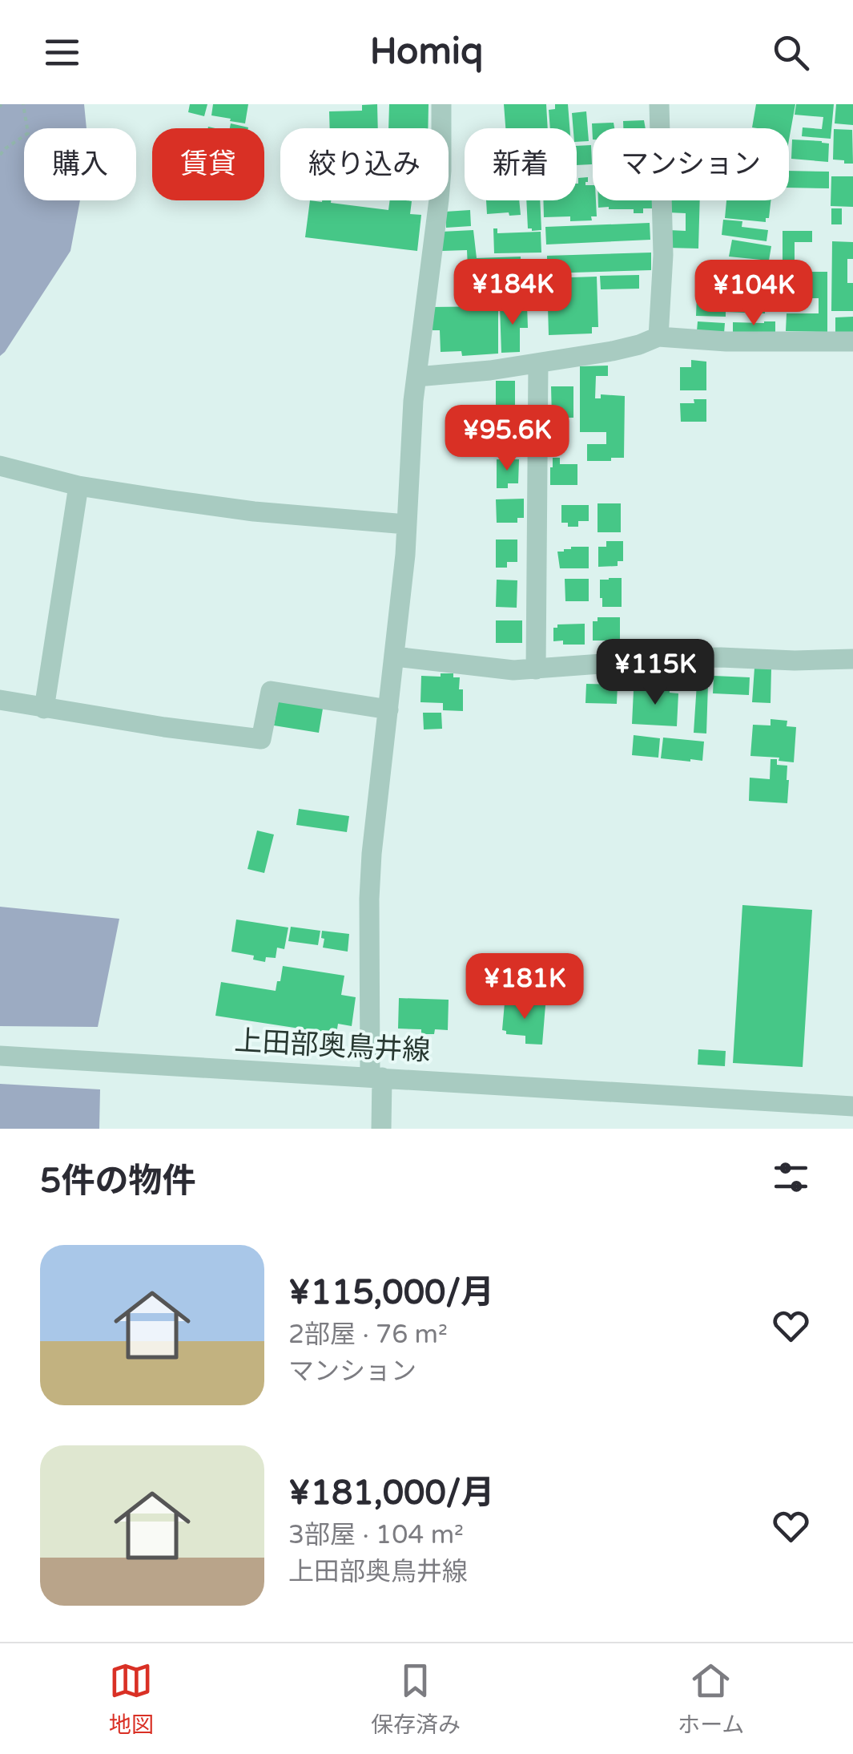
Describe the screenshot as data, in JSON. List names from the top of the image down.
{
  "streets": {
    "street": ["上田部奥鳥井線"]
  },
  "page": {
    "header": "Homiq",
    "chip": [
      "購入",
      "賃貸",
      "絞り込み",
      "新着",
      "マンション"
    ],
    "price": [
      "¥184K",
      "¥104K",
      "¥95.6K",
      "¥115K",
      "¥181K"
    ],
    "heading": "5件の物件",
    "list": [
      {
        "name": "¥115,000/月",
        "note": "2部屋 · 76 m² · マンション"
      },
      {
        "name": "¥181,000/月",
        "note": "3部屋 · 104 m² · 上田部奥鳥井線"
      }
    ],
    "tabs": ["地図", "保存済み", "ホーム"]
  }
}
